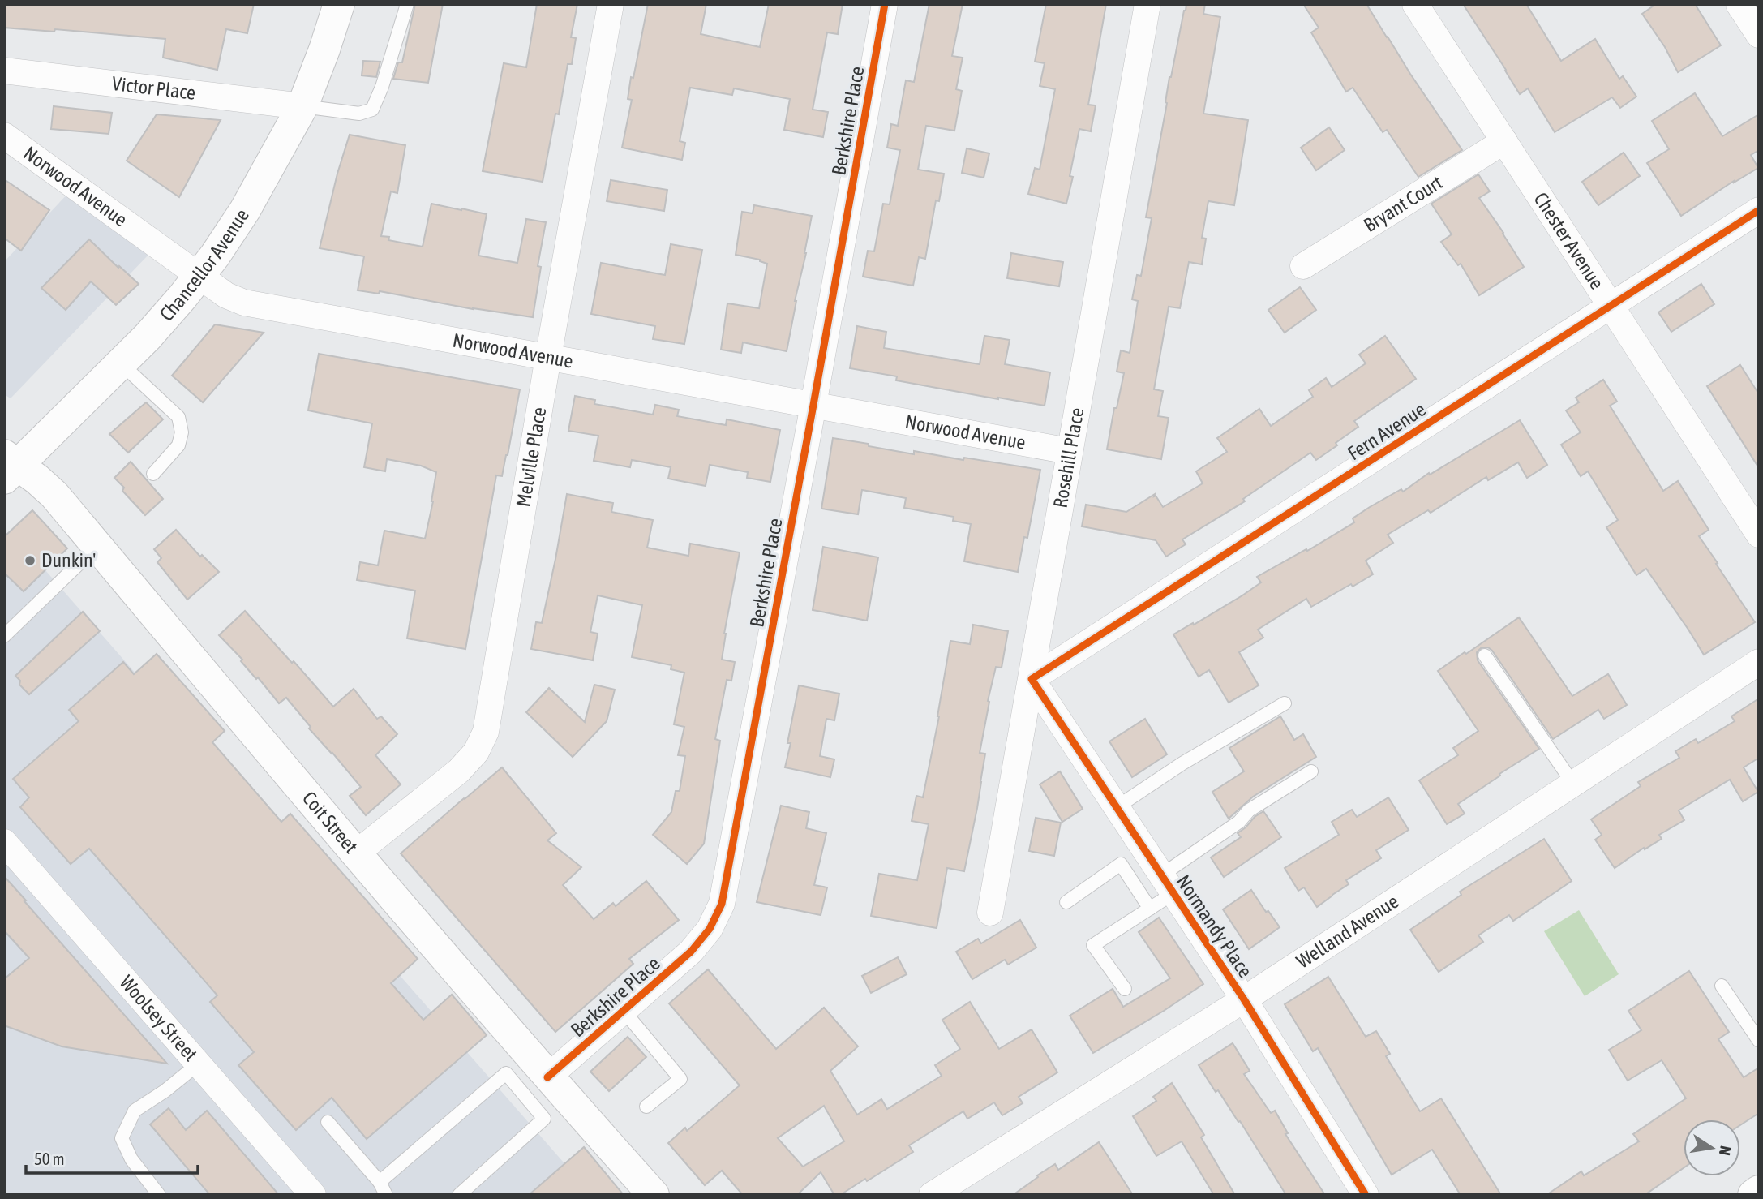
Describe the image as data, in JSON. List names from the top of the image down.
{
  "streets": {
    "main road": ["Chancellor Avenue", "Coit Street"],
    "street": [
      "Victor Place",
      "Berkshire Place",
      "Norwood Avenue",
      "Bryant Court",
      "Chester Avenue",
      "Fern Avenue",
      "Melville Place",
      "Rosehill Place",
      "Normandy Place",
      "Welland Avenue",
      "Woolsey Street"
    ]
  },
  "crossings": [
    ["Victor Place", "Chancellor Avenue"],
    ["Berkshire Place", "Norwood Avenue"],
    ["Berkshire Place", "Coit Street"],
    ["Norwood Avenue", "Chancellor Avenue"],
    ["Norwood Avenue", "Melville Place"],
    ["Norwood Avenue", "Rosehill Place"],
    ["Bryant Court", "Chester Avenue"],
    ["Chester Avenue", "Fern Avenue"],
    ["Chancellor Avenue", "Coit Street"],
    ["Fern Avenue", "Rosehill Place"],
    ["Fern Avenue", "Normandy Place"],
    ["Melville Place", "Coit Street"],
    ["Rosehill Place", "Normandy Place"],
    ["Normandy Place", "Welland Avenue"]
  ],
  "places": ["Dunkin'"],
  "scale_bar": "50 m",
  "north": "right"
}
